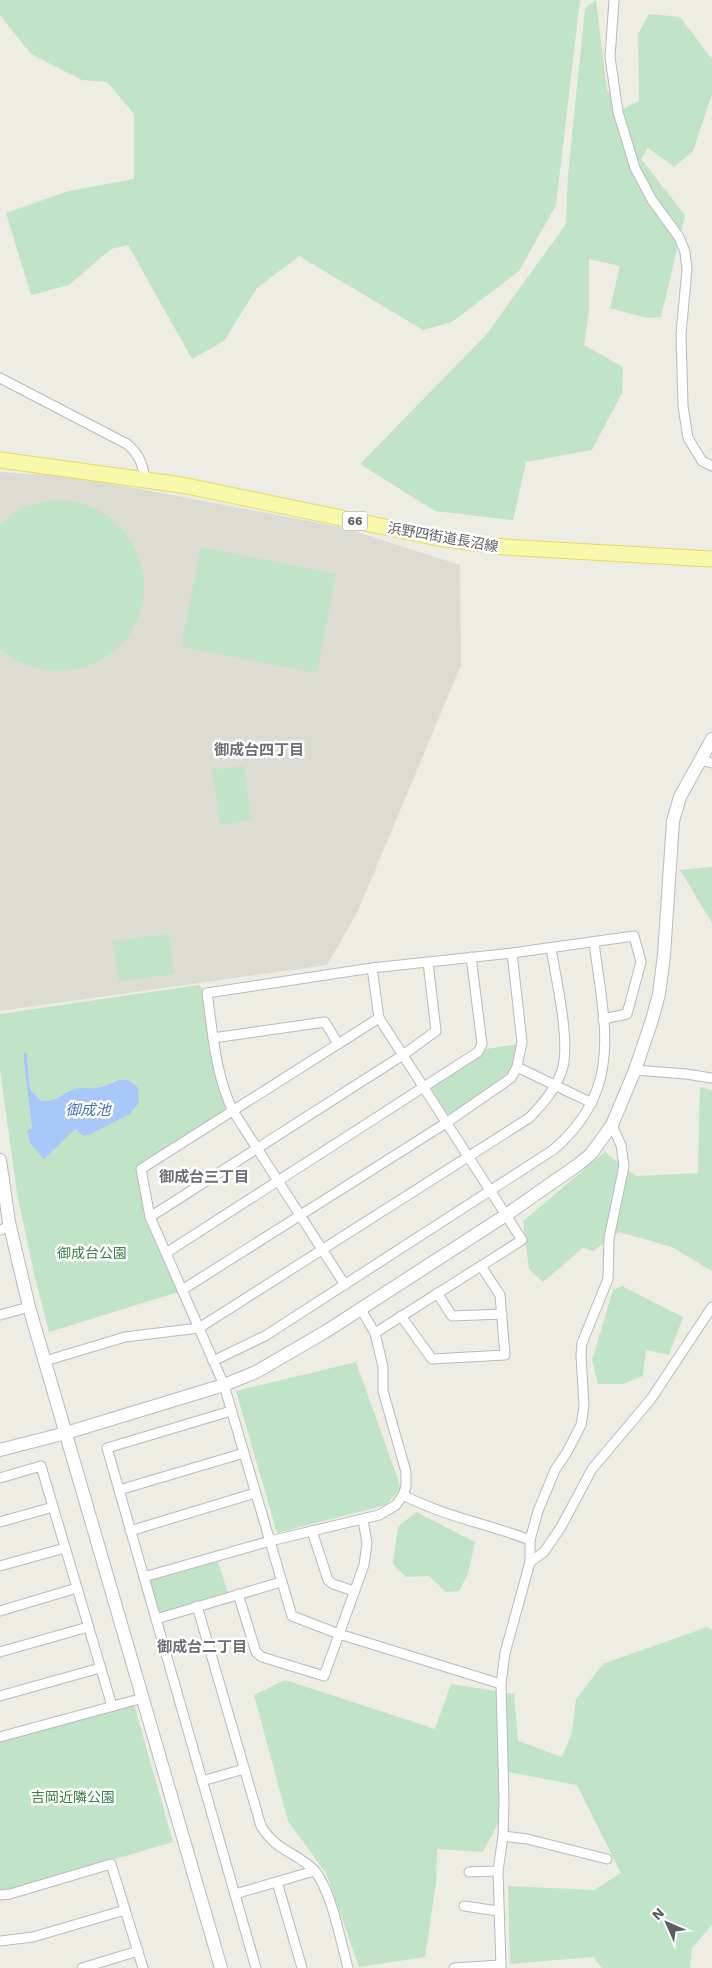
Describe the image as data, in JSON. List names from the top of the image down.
{
  "streets": {
    "main road": ["66", "浜野四街道長沼線"]
  },
  "districts": ["御成台四丁目", "御成台三丁目", "御成台二丁目"],
  "water": ["御成池"],
  "parks": ["御成台公園", "吉岡近隣公園"],
  "north": "top left"
}
